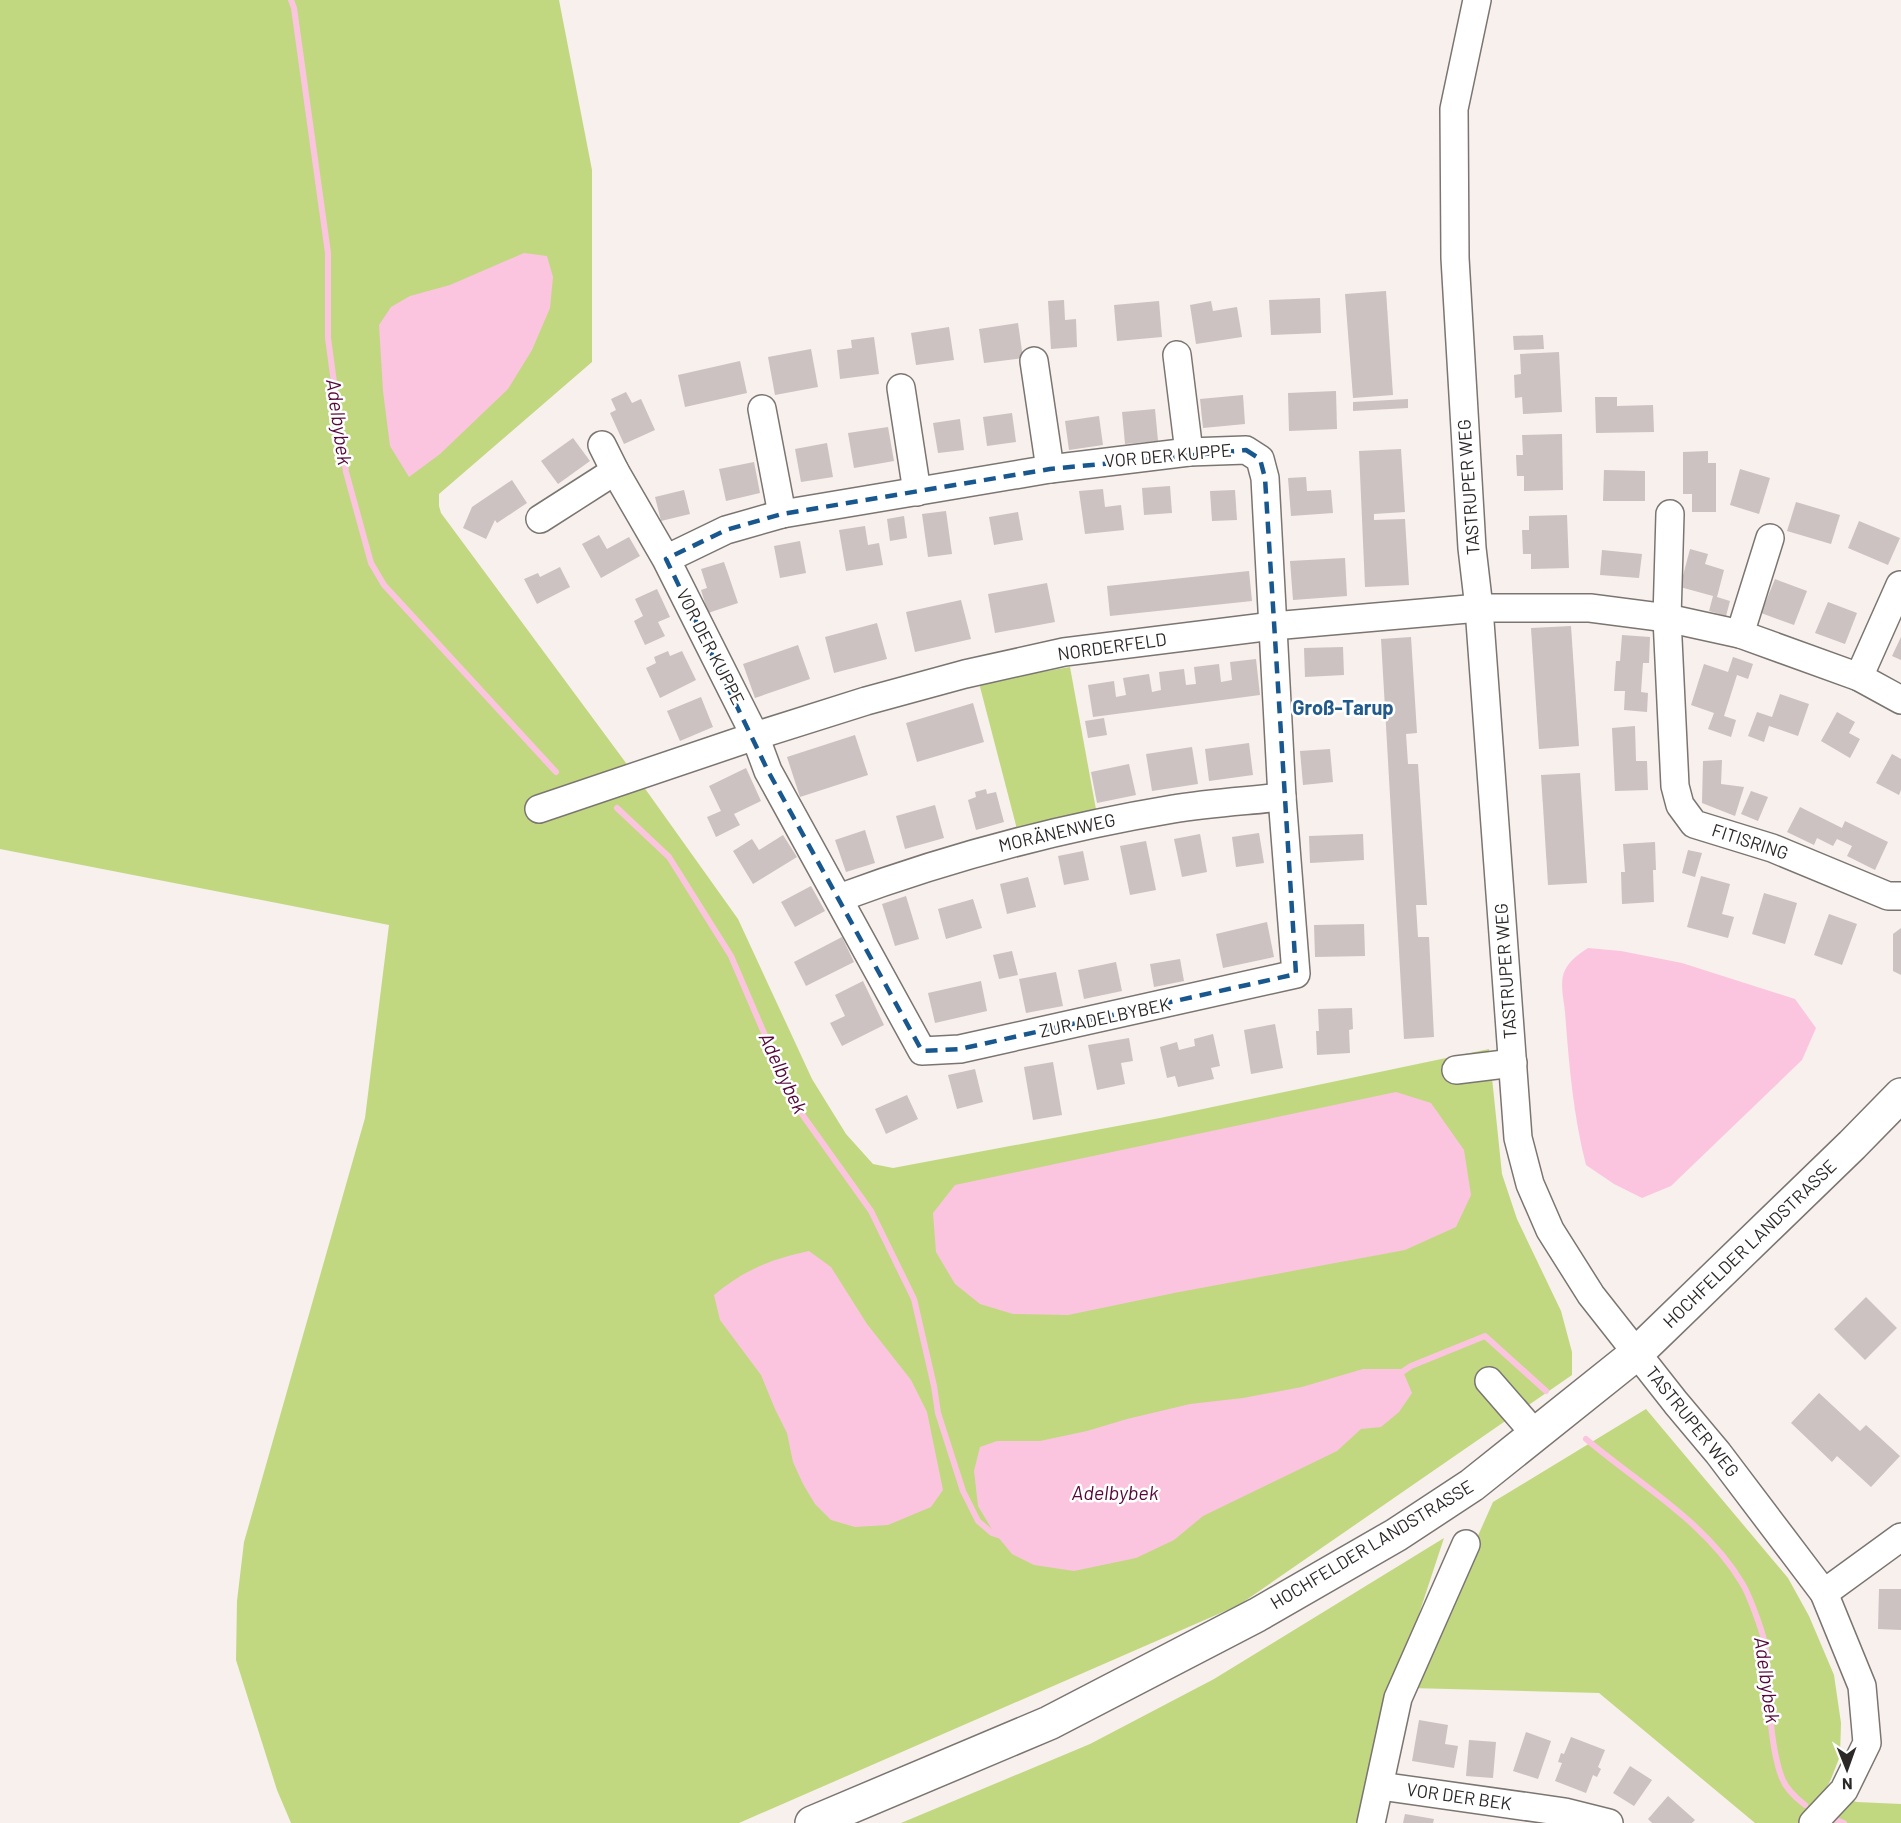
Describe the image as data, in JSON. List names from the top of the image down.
{
  "streets": {
    "main road": ["HOCHFELDER LANDSTRASSE"],
    "street": [
      "VOR DER KUPPE",
      "TASTRUPER WEG",
      "NORDERFELD",
      "MORÄNENWEG",
      "FITISRING",
      "ZUR ADELBYBEK",
      "VOR DER BEK"
    ]
  },
  "crossings": [
    ["VOR DER KUPPE", "NORDERFELD"],
    ["VOR DER KUPPE", "ZUR ADELBYBEK"],
    ["TASTRUPER WEG", "NORDERFELD"],
    ["TASTRUPER WEG", "HOCHFELDER LANDSTRASSE"],
    ["NORDERFELD", "ZUR ADELBYBEK"],
    ["MORÄNENWEG", "ZUR ADELBYBEK"]
  ],
  "districts": ["Groß-Tarup"],
  "water": ["Adelbybek"],
  "north": "bottom"
}
